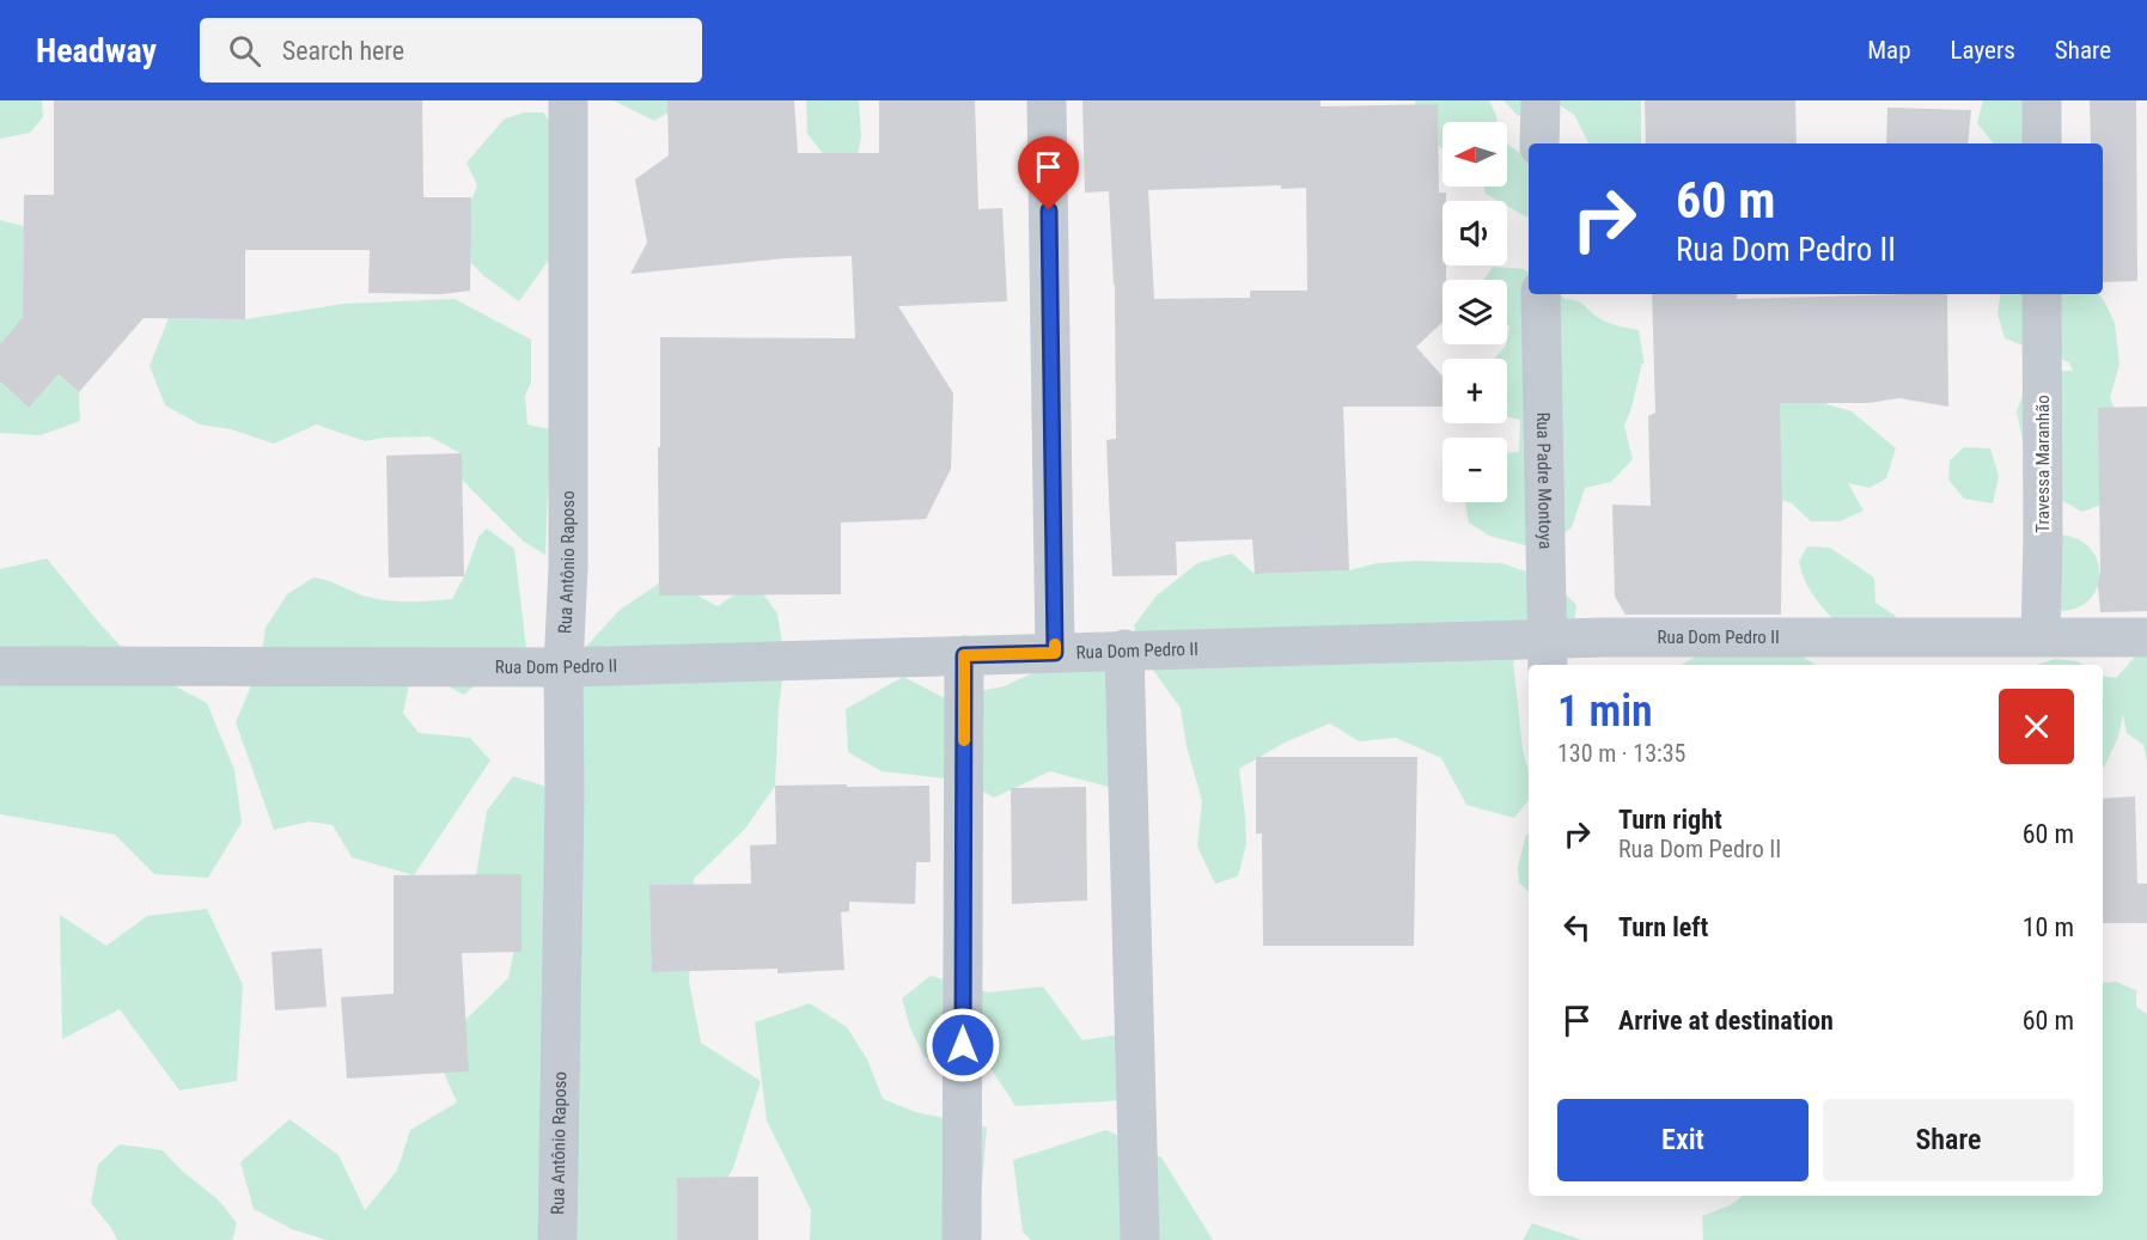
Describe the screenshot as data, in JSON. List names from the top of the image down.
{
  "streets": {
    "street": [
      "Travessa Maranhão",
      "Rua Padre Montoya",
      "Rua Antônio Raposo",
      "Rua Dom Pedro II"
    ]
  },
  "crossings": [
    ["Travessa Maranhão", "Rua Dom Pedro II"],
    ["Rua Padre Montoya", "Rua Dom Pedro II"],
    ["Rua Antônio Raposo", "Rua Dom Pedro II"]
  ],
  "north": "left",
  "page": {
    "header": "Headway",
    "search": "Search here",
    "nav": ["Map", "Layers", "Share"],
    "map_buttons": ["+", "−"],
    "turn": ["60 m", "Rua Dom Pedro II"],
    "heading": ["1 min", "130 m · 13:35"],
    "list": [
      {
        "name": "Turn right",
        "note": "Rua Dom Pedro II",
        "value": "60 m"
      },
      {
        "name": "Turn left",
        "value": "10 m"
      },
      {
        "name": "Arrive at destination",
        "value": "60 m"
      }
    ],
    "buttons": ["Exit", "Share"]
  }
}
